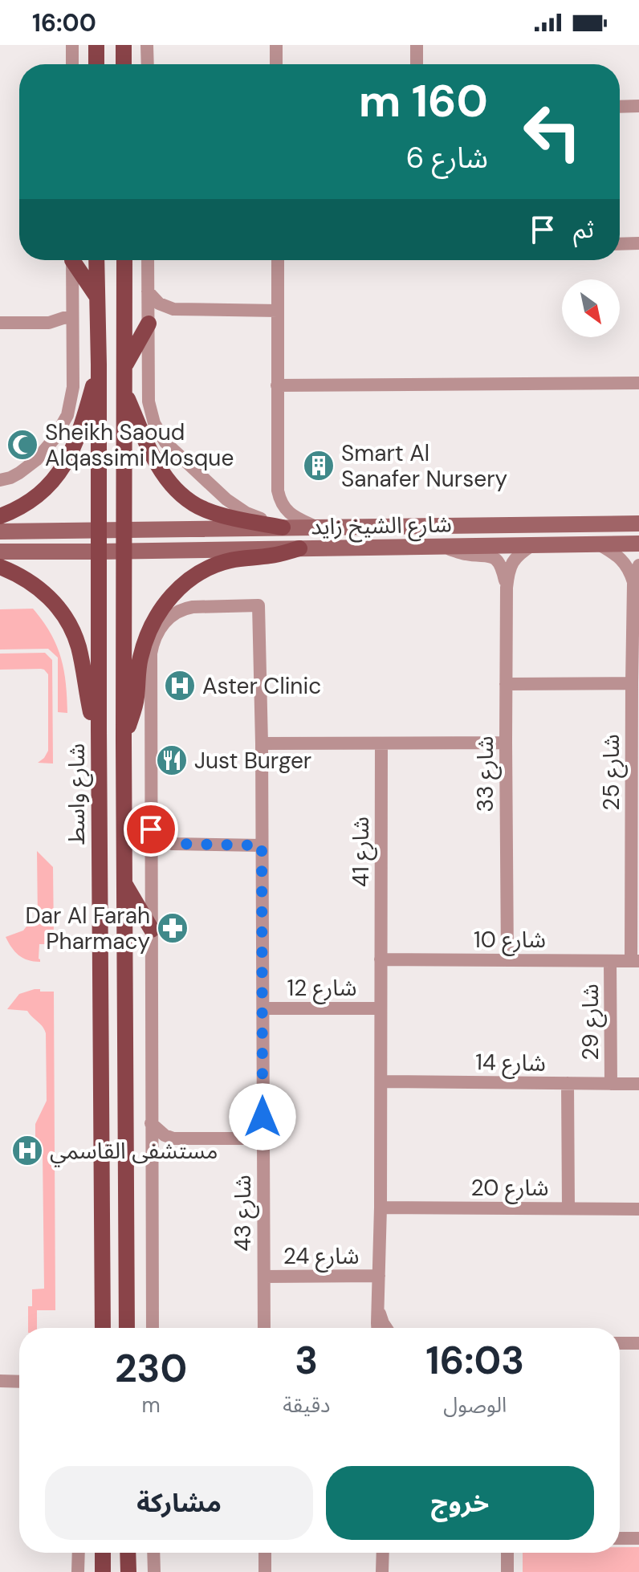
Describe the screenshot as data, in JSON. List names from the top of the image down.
{
  "streets": {
    "main road": ["شارع الشيخ زايد", "شارع واسط"],
    "street": [
      "شارع 25",
      "شارع 33",
      "شارع 41",
      "شارع 10",
      "شارع 12",
      "شارع 29",
      "شارع 14",
      "شارع 20",
      "شارع 43",
      "شارع 24"
    ]
  },
  "crossings": [
    ["شارع الشيخ زايد", "شارع 25"],
    ["شارع الشيخ زايد", "شارع 33"],
    ["شارع الشيخ زايد", "شارع واسط"],
    ["شارع 25", "شارع 10"],
    ["شارع 33", "شارع 10"],
    ["شارع 41", "شارع 10"],
    ["شارع 41", "شارع 12"],
    ["شارع 41", "شارع 14"],
    ["شارع 41", "شارع 20"],
    ["شارع 41", "شارع 24"],
    ["شارع 10", "شارع 29"],
    ["شارع 12", "شارع 43"],
    ["شارع 29", "شارع 14"],
    ["شارع 43", "شارع 24"]
  ],
  "places": {
    "mosque": ["Sheikh Saoud Alqassimi Mosque"],
    "building": ["Smart Al Sanafer Nursery"],
    "hospital": ["Aster Clinic", "مستشفى القاسمي"],
    "restaurant": ["Just Burger"],
    "pharmacy": ["Dar Al Farah Pharmacy"]
  },
  "north": "bottom right",
  "page": {
    "status": "16:00",
    "turn": ["160 m", "شارع 6"],
    "then": "ثم",
    "eta": [
      "16:03",
      "الوصول",
      "3",
      "دقيقة",
      "230",
      "m"
    ],
    "buttons": ["خروج", "مشاركة"]
  }
}
